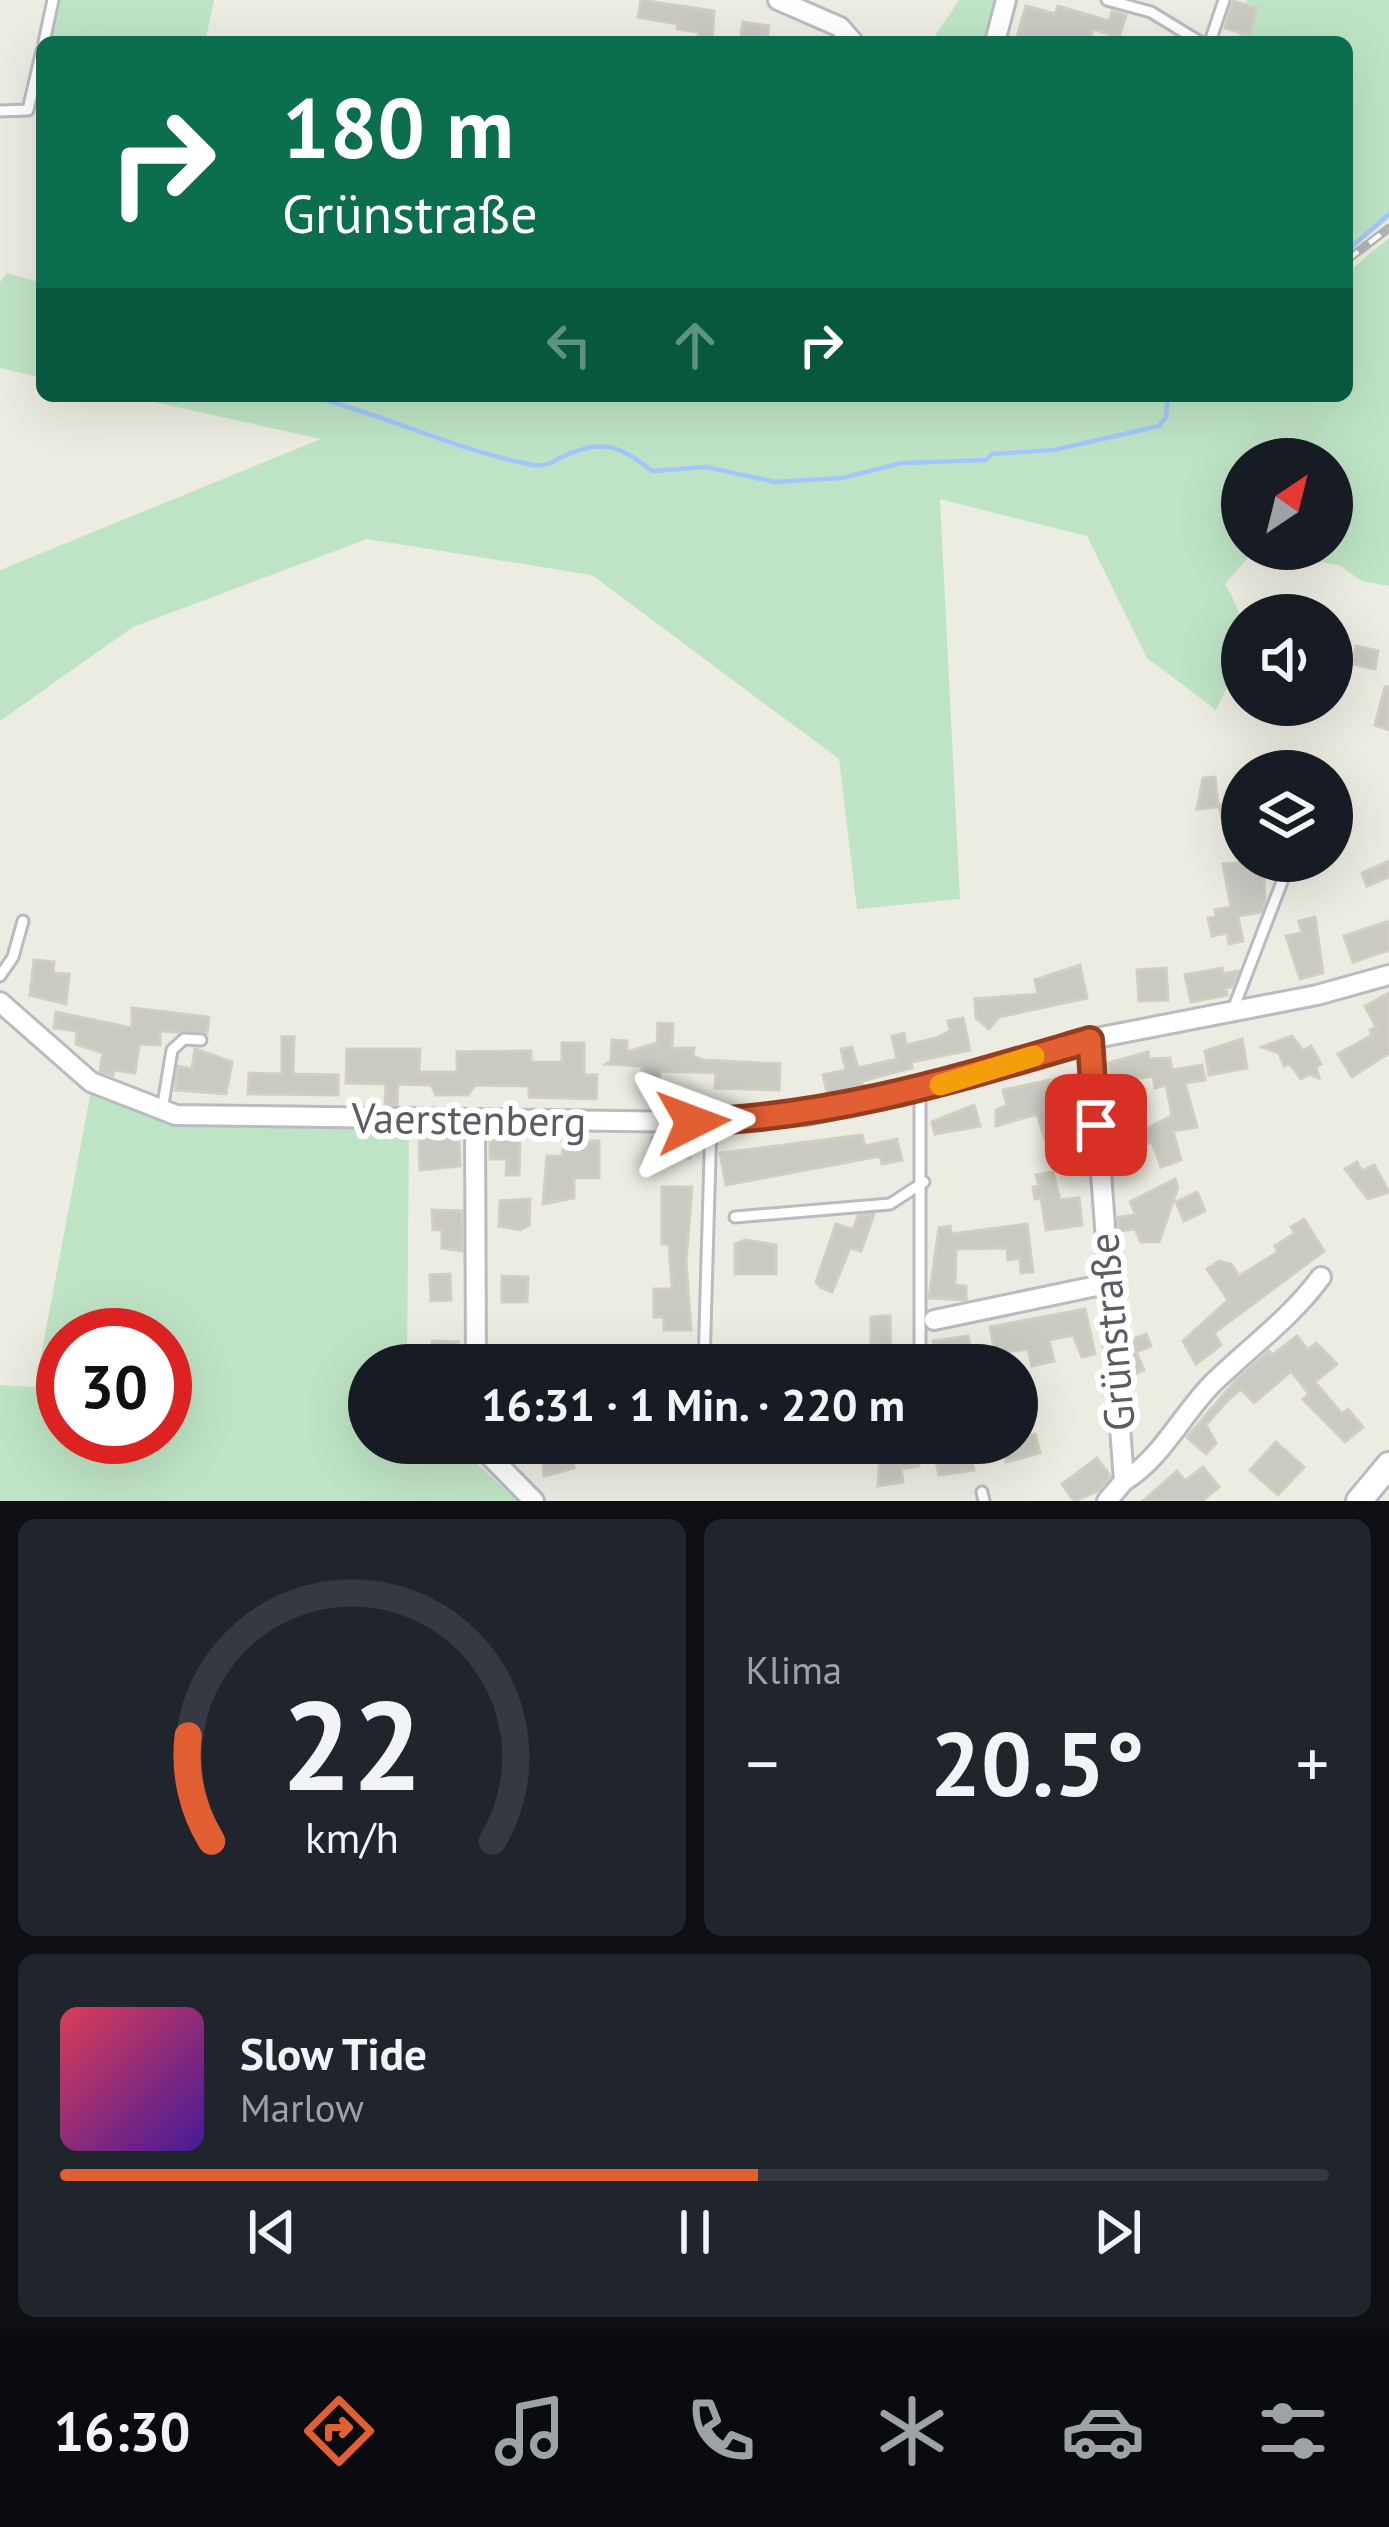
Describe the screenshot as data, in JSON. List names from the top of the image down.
{
  "streets": {
    "street": ["Vaerstenberg", "Grünstraße"]
  },
  "crossings": [
    ["Vaerstenberg", "Grünstraße"]
  ],
  "north": "top right",
  "page": {
    "turn": ["180 m", "Grünstraße"],
    "limit": "30",
    "trip": "16:31 · 1 Min. · 220 m",
    "tile": "Klima",
    "heat": ["−", "20.5°", "+"],
    "song": ["Slow Tide", "Marlow"],
    "tabs": "16:30",
    "gauge": ["22", "km/h"]
  }
}
